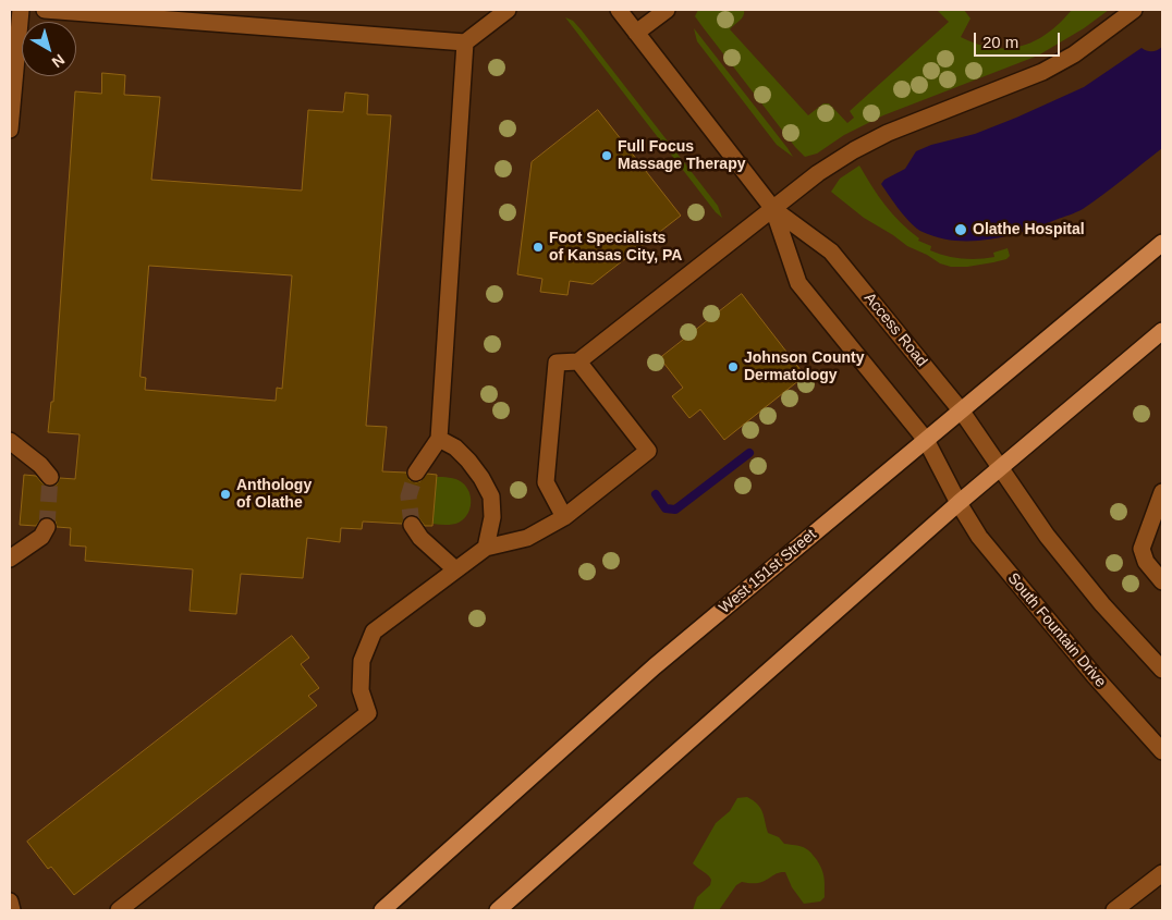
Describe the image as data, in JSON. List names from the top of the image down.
{
  "streets": {
    "main road": ["West 151st Street"],
    "street": ["Access Road", "South Fountain Drive"]
  },
  "crossings": [
    ["Access Road", "West 151st Street"],
    ["Access Road", "South Fountain Drive"]
  ],
  "places": [
    "Full Focus Massage Therapy",
    "Olathe Hospital",
    "Foot Specialists of Kansas City, PA",
    "Johnson County Dermatology",
    "Anthology of Olathe"
  ],
  "scale_bar": "20 m",
  "north": "bottom right"
}
